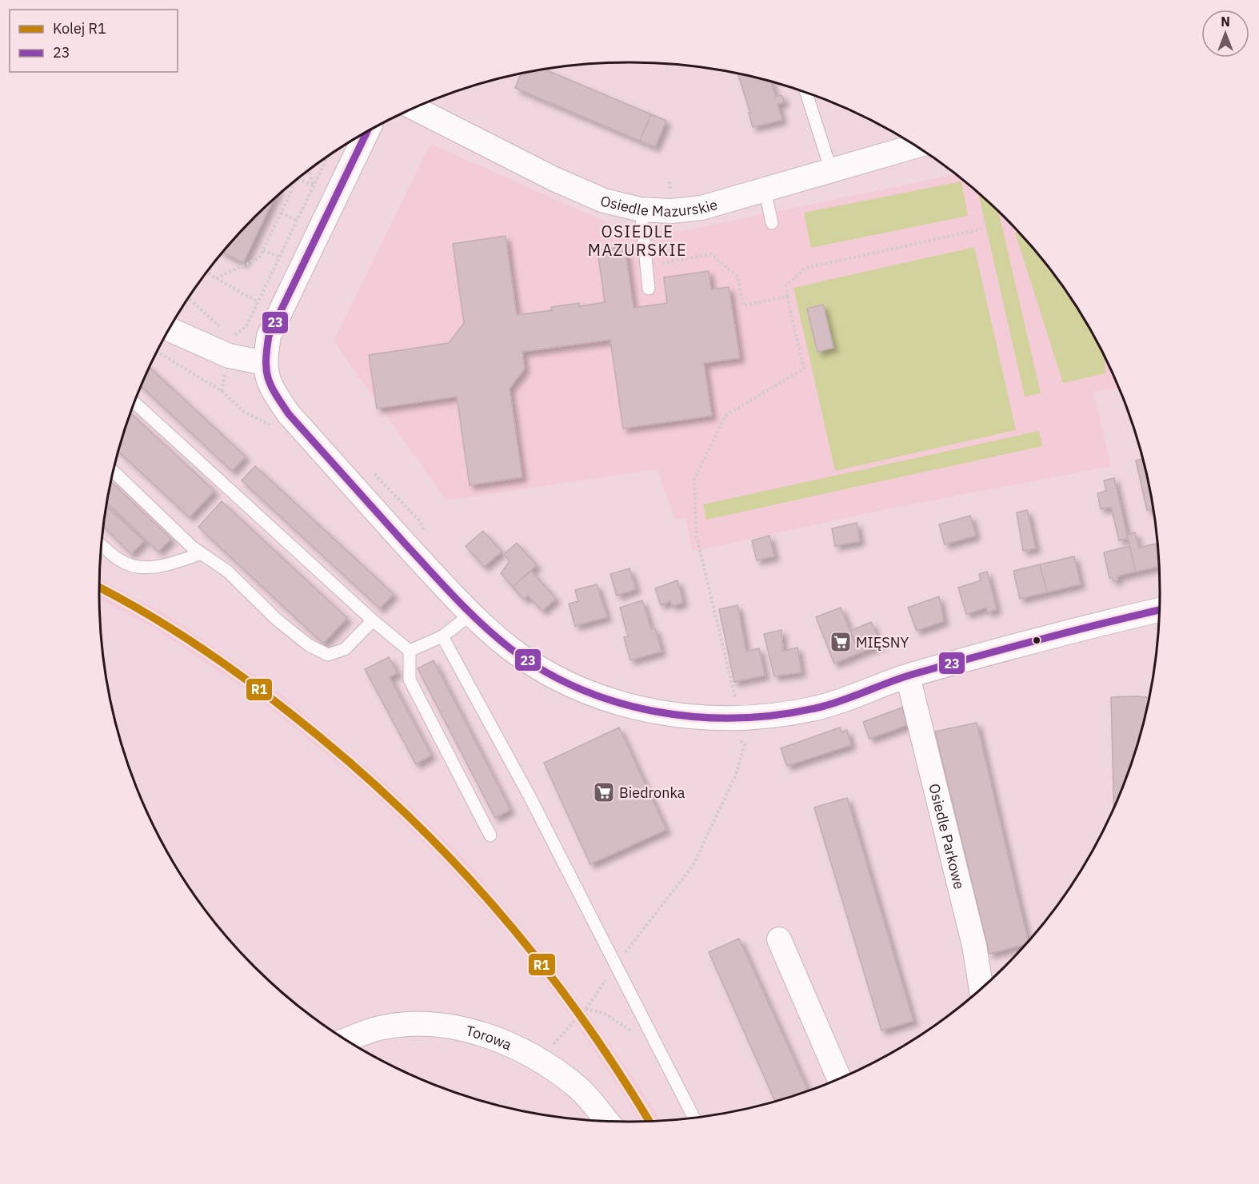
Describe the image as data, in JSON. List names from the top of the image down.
{
  "streets": {
    "street": ["Osiedle Mazurskie", "Osiedle Parkowe", "Torowa"]
  },
  "districts": ["OSIEDLE MAZURSKIE"],
  "places": {
    "supermarket": ["MIĘSNY", "Biedronka"]
  },
  "lines": ["transit line 23", "rail line R1"],
  "legend": ["Kolej R1", "23"],
  "north": "top"
}
